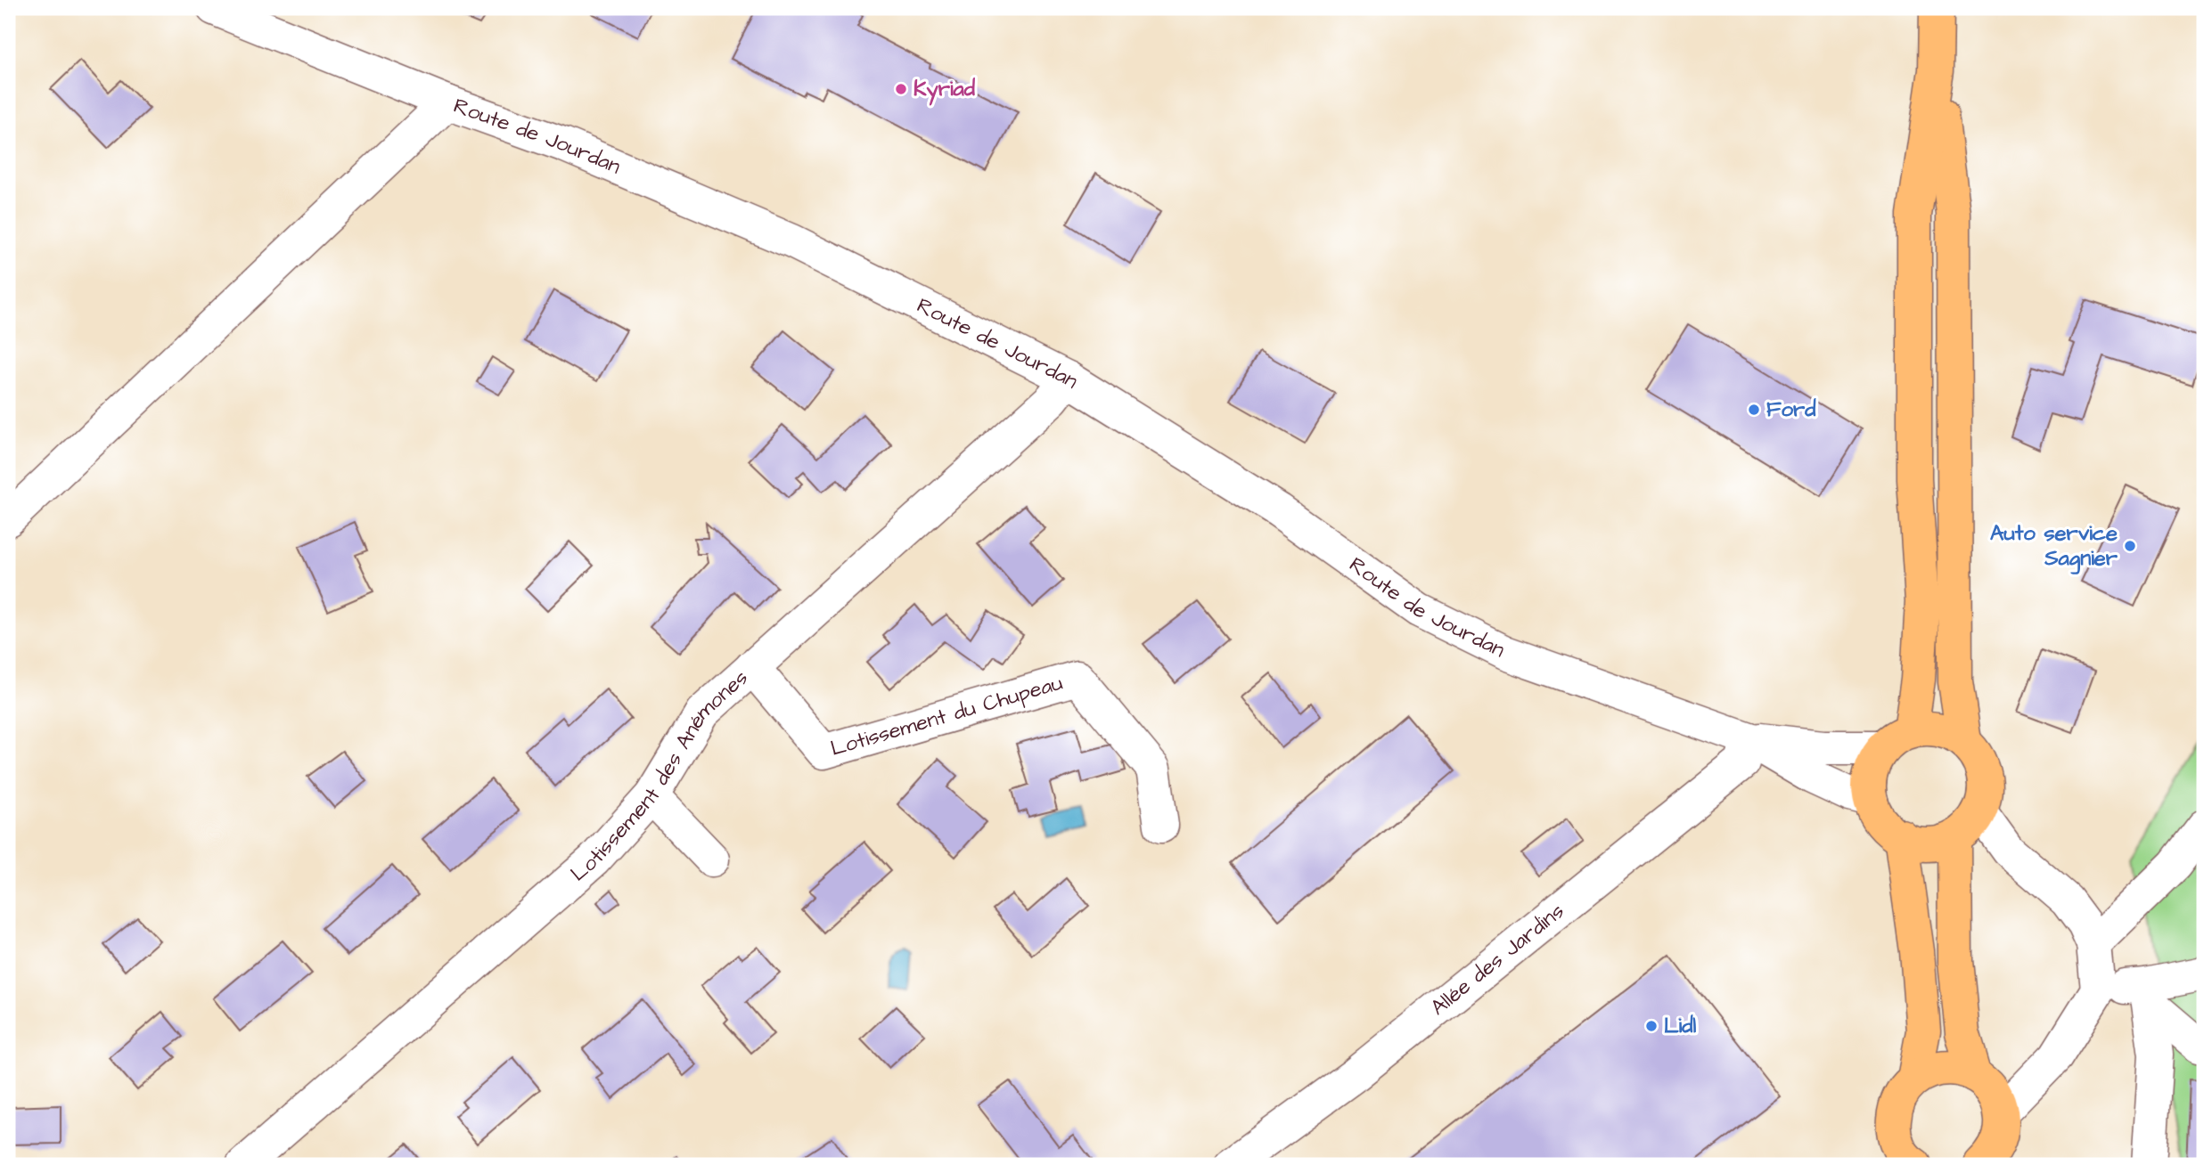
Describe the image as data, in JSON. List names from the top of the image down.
{
  "streets": {
    "street": [
      "Route de Jourdan",
      "Lotissement du Chupeau",
      "Lotissement des Anémones",
      "Allée des Jardins"
    ]
  },
  "crossings": [
    ["Route de Jourdan", "Lotissement des Anémones"],
    ["Route de Jourdan", "Allée des Jardins"],
    ["Lotissement du Chupeau", "Lotissement des Anémones"]
  ],
  "places": [
    "Kyriad",
    "Ford",
    "Auto service Sagnier",
    "Lidl"
  ]
}
